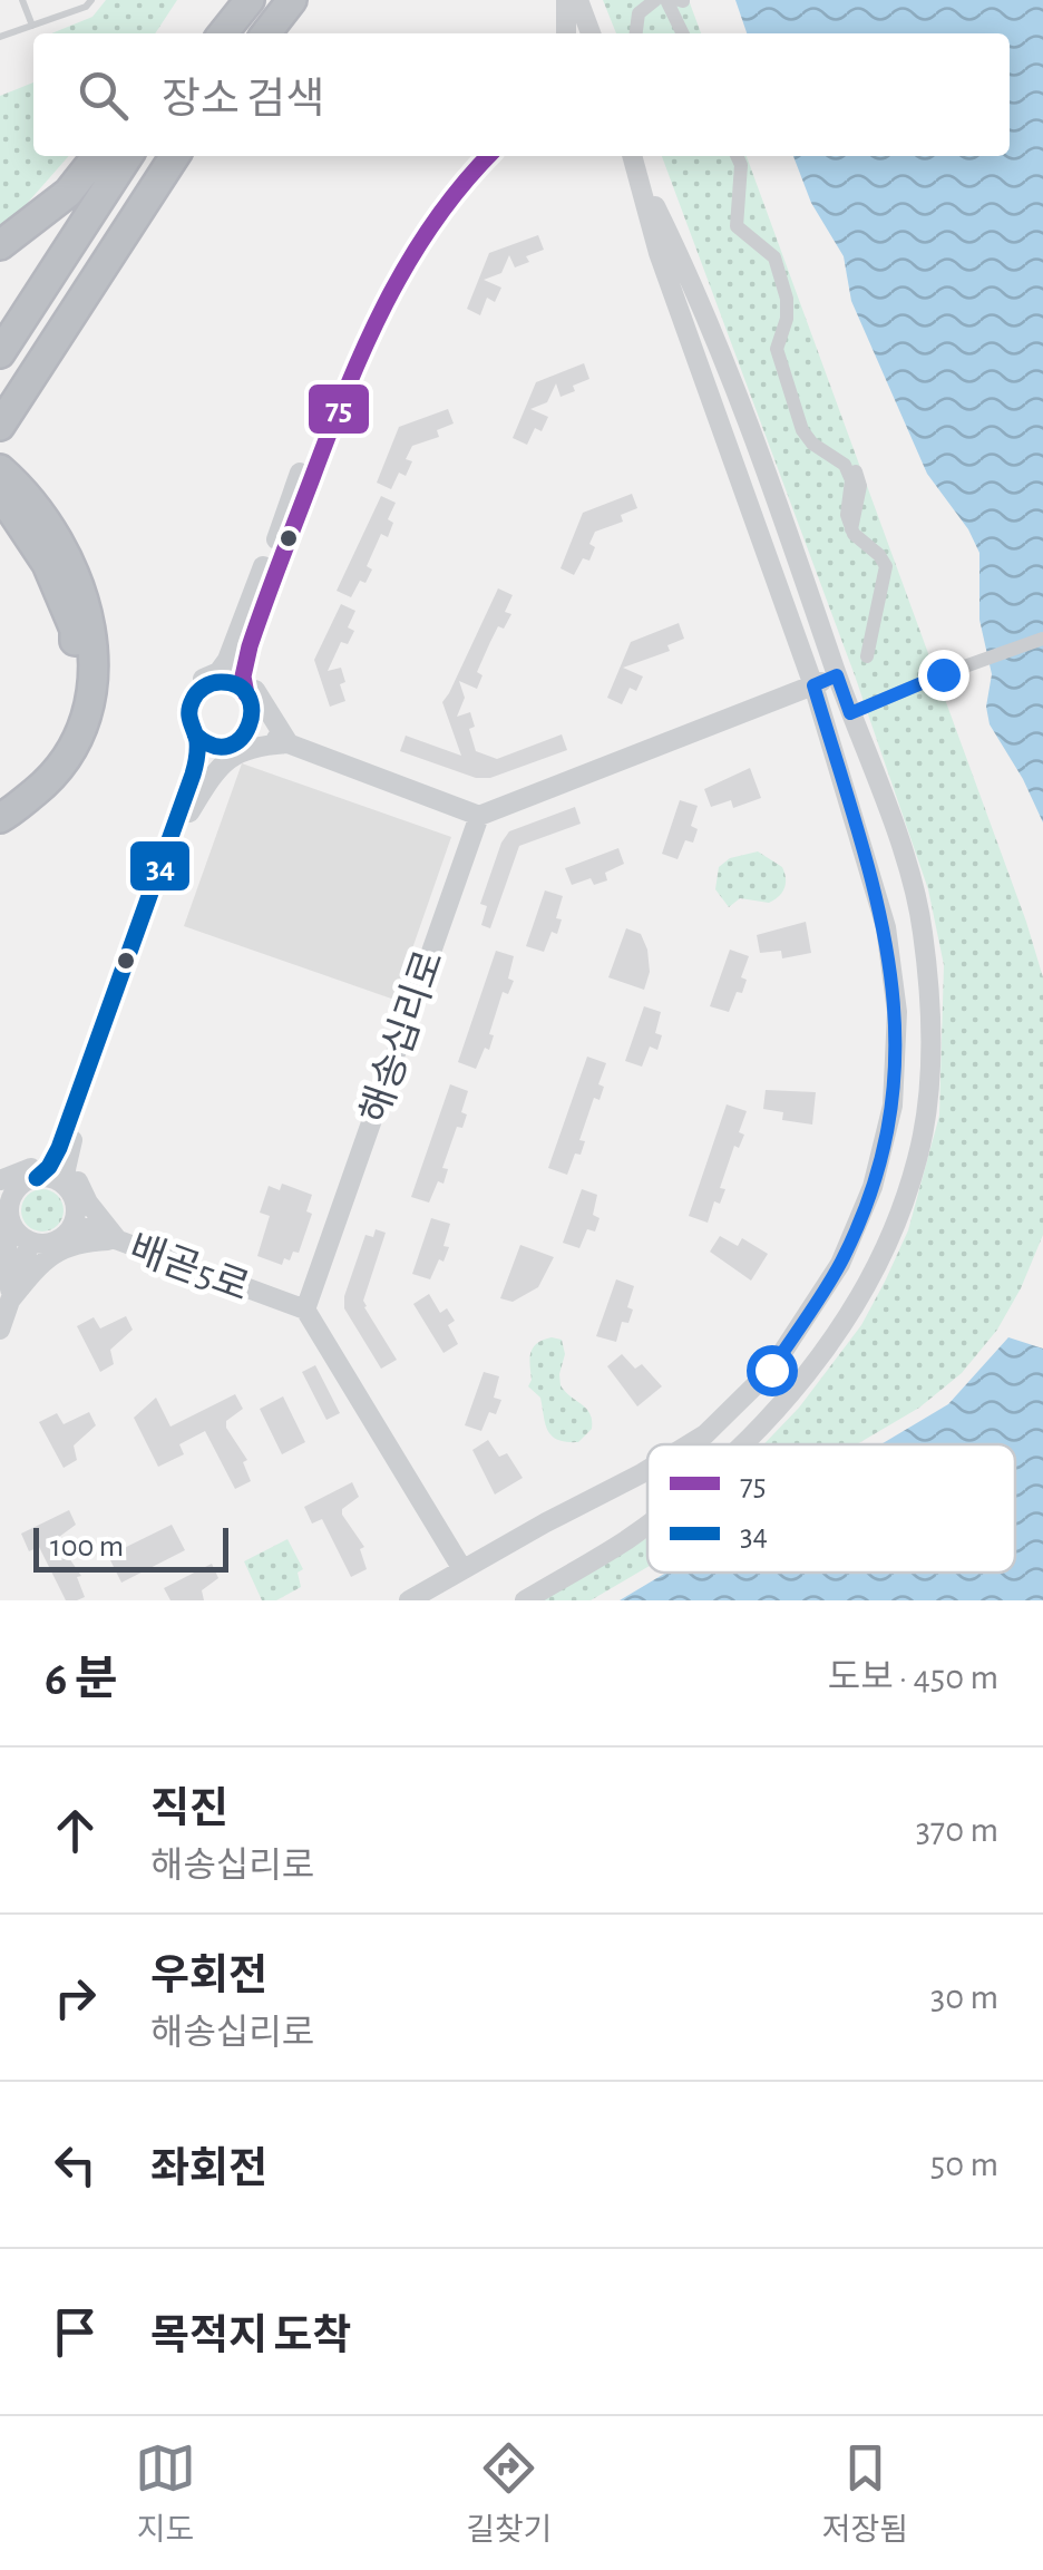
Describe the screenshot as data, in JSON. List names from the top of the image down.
{
  "streets": {
    "street": ["해송십리로", "배곧5로"]
  },
  "crossings": [
    ["해송십리로", "배곧5로"]
  ],
  "lines": ["transit line 75", "transit line 34"],
  "legend": ["75", "34"],
  "scale_bar": "100 m",
  "page": {
    "search": "장소 검색",
    "scale": "100 m",
    "heading": ["6 분", "도보 · 450 m"],
    "list": [
      ["직진", "해송십리로", "370 m"],
      ["우회전", "해송십리로", "30 m"],
      ["좌회전", "50 m"],
      "목적지 도착"
    ],
    "nav": ["지도", "길찾기", "저장됨"]
  }
}
